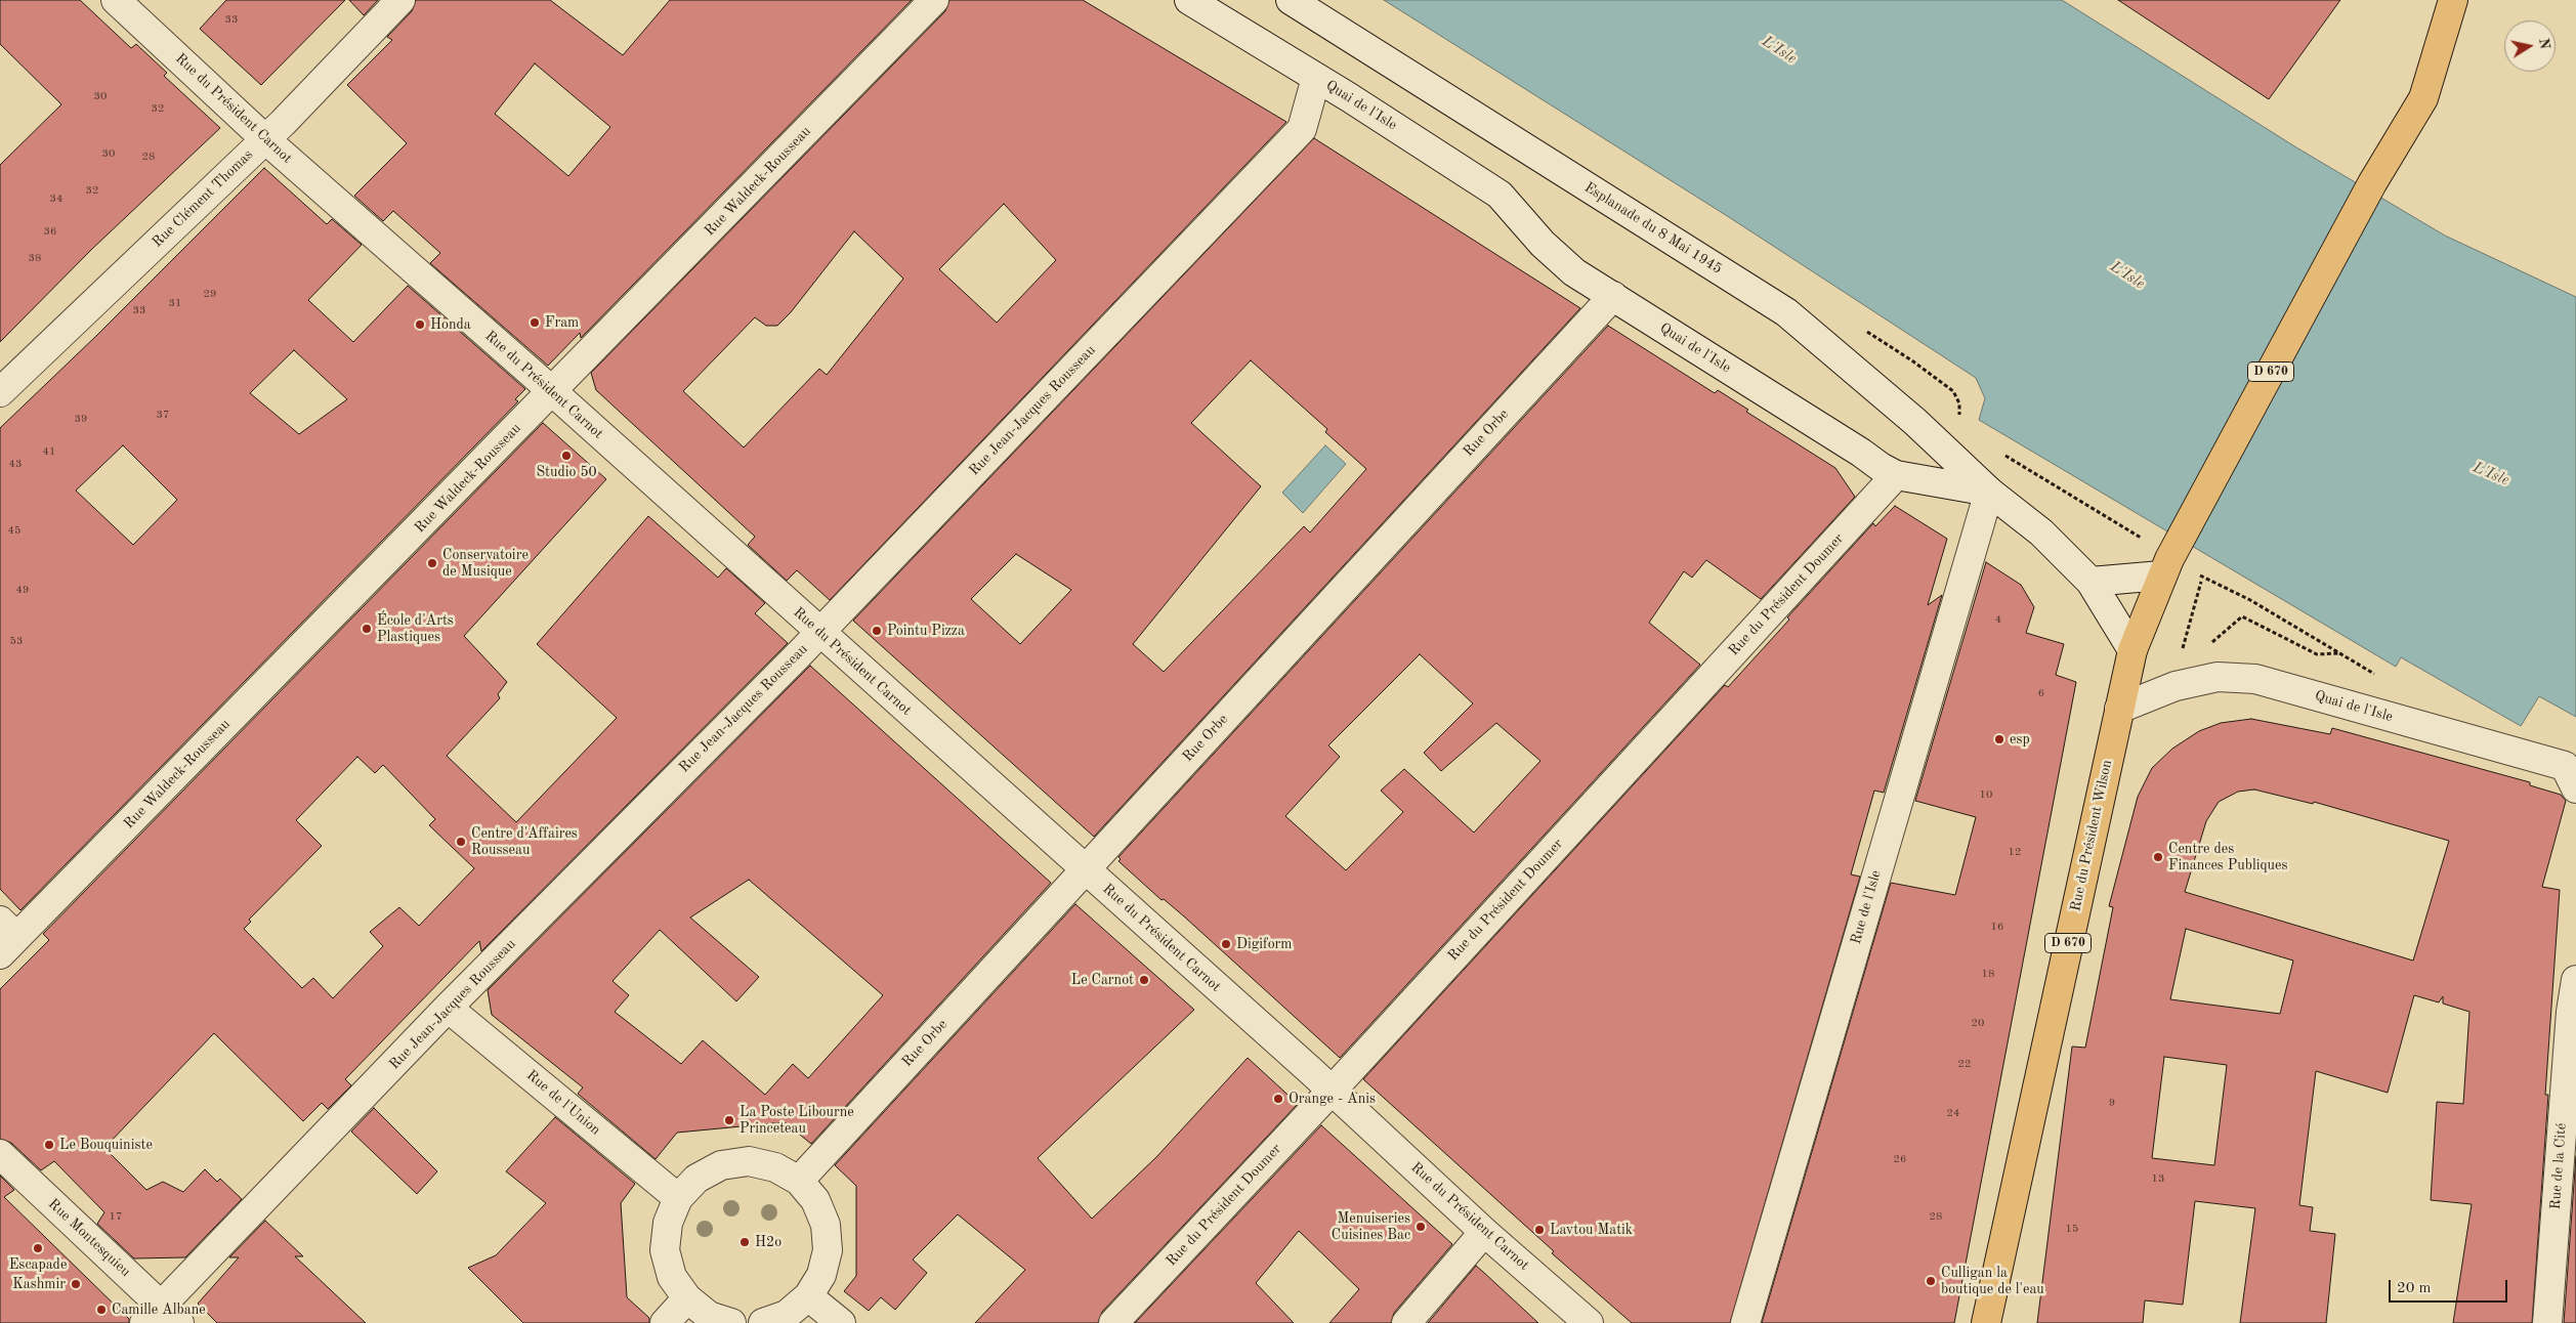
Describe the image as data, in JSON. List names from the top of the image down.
{
  "streets": {
    "main road": ["D 670", "Rue du Président Wilson"],
    "street": [
      "Quai de l'Isle",
      "Rue du Président Carnot",
      "Rue Waldeck-Rousseau",
      "Rue Clément Thomas",
      "Esplanade du 8 Mai 1945",
      "Rue Jean-Jacques Rousseau",
      "Rue Orbe",
      "Rue du Président Doumer",
      "Rue de l'Isle",
      "Rue de l'Union",
      "Rue de la Cité",
      "Rue Montesquieu"
    ]
  },
  "crossings": [
    ["Quai de l'Isle", "Esplanade du 8 Mai 1945"],
    ["Quai de l'Isle", "Rue Jean-Jacques Rousseau"],
    ["Quai de l'Isle", "Rue Orbe"],
    ["Quai de l'Isle", "Rue du Président Doumer"],
    ["Quai de l'Isle", "Rue du Président Wilson"],
    ["Quai de l'Isle", "Rue de l'Isle"],
    ["Rue du Président Carnot", "Rue Waldeck-Rousseau"],
    ["Rue du Président Carnot", "Rue Clément Thomas"],
    ["Rue du Président Carnot", "Rue Jean-Jacques Rousseau"],
    ["Rue du Président Carnot", "Rue Orbe"],
    ["Rue du Président Carnot", "Rue du Président Doumer"],
    ["Esplanade du 8 Mai 1945", "Rue de l'Isle"],
    ["D 670", "Rue du Président Wilson"],
    ["Rue Jean-Jacques Rousseau", "Rue de l'Union"],
    ["Rue Jean-Jacques Rousseau", "Rue Montesquieu"]
  ],
  "water": ["L'Isle"],
  "places": [
    "Fram",
    "Honda",
    "Studio 50",
    "Conservatoire de Musique",
    "École d'Arts Plastiques",
    "Pointu Pizza",
    "esp",
    "Centre d'Affaires Rousseau",
    "Centre des Finances Publiques",
    "Digiform",
    "Le Carnot",
    "Orange - Anis",
    "La Poste Libourne Princeteau",
    "Le Bouquiniste",
    "Menuiseries Cuisines Bac",
    "Lavtou Matik",
    "H2o",
    "Escapade",
    "Culligan la boutique de l'eau",
    "Kashmir",
    "Camille Albane"
  ],
  "house_numbers": [
    "33",
    "30",
    "32",
    "30",
    "28",
    "32",
    "34",
    "36",
    "38",
    "29",
    "31",
    "33",
    "37",
    "39",
    "41",
    "43",
    "45",
    "49",
    "4",
    "53",
    "6",
    "10",
    "12",
    "16",
    "18",
    "20",
    "22",
    "9",
    "24",
    "26",
    "13",
    "17",
    "28",
    "15"
  ],
  "scale_bar": "20 m",
  "north": "right"
}
